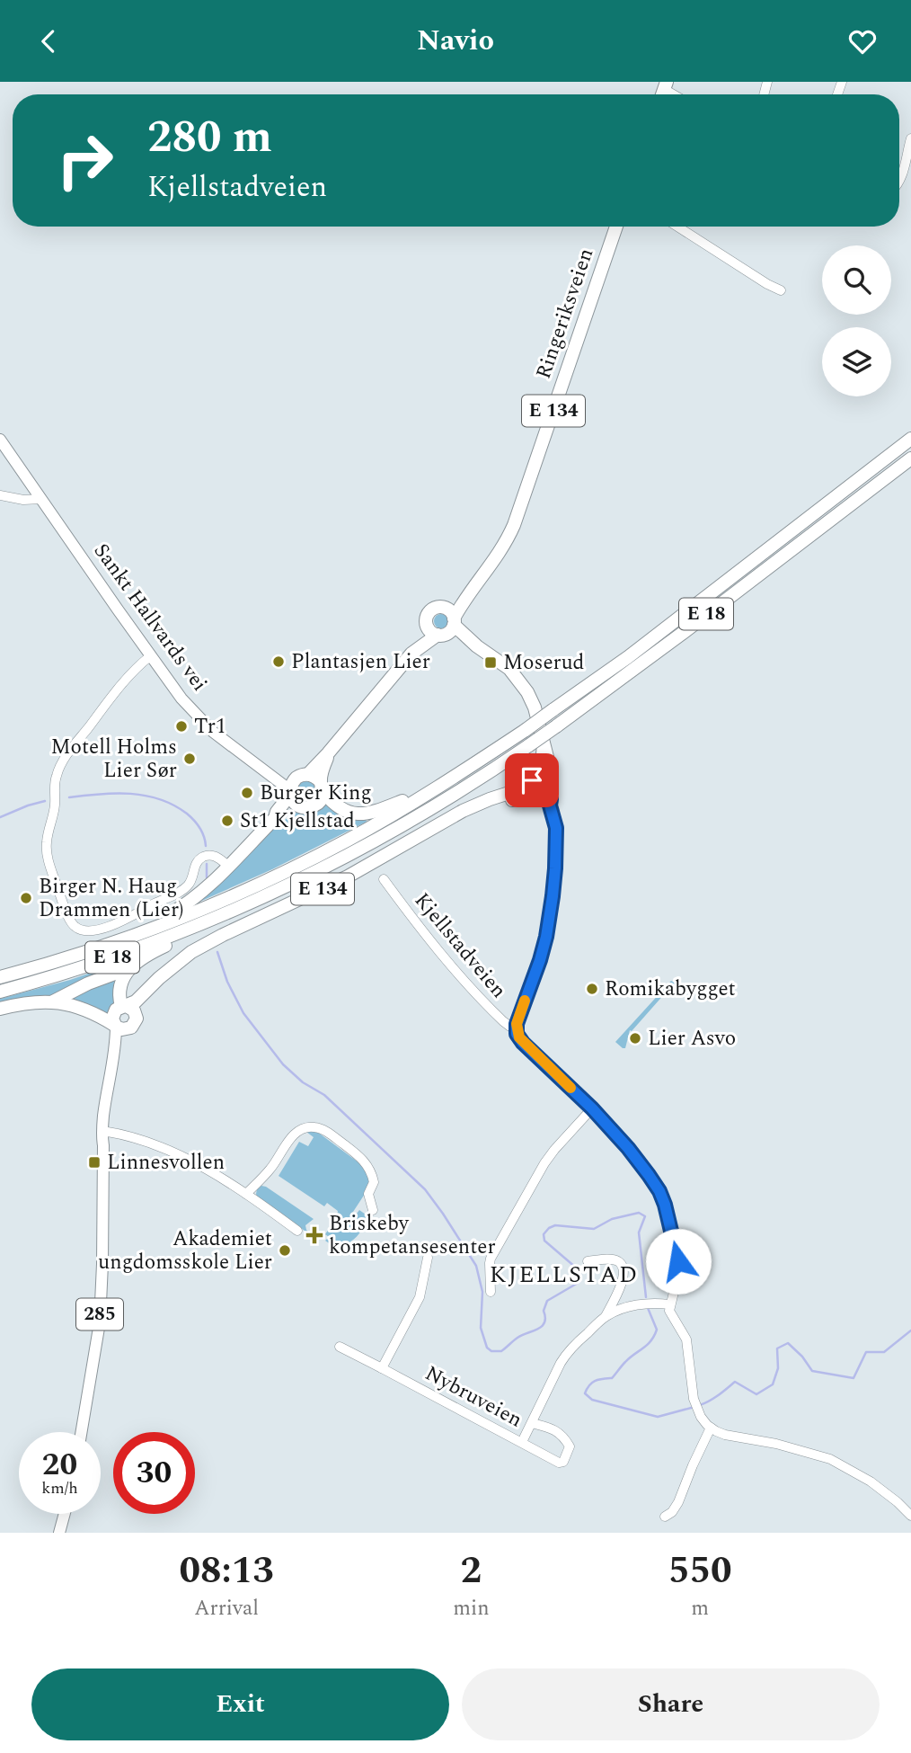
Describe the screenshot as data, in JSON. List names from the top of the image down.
{
  "streets": {
    "highway": ["Ringeriksveien", "E 134", "E 18"],
    "main road": ["Sankt Hallvards vei", "285"],
    "street": ["Kjellstadveien", "Nybruveien"]
  },
  "crossings": [
    ["Ringeriksveien", "E 134"],
    ["Ringeriksveien", "E 18"],
    ["E 134", "E 18"],
    ["E 134", "Kjellstadveien"],
    ["E 134", "285"],
    ["E 18", "Sankt Hallvards vei"],
    ["E 18", "285"],
    ["Kjellstadveien", "Nybruveien"]
  ],
  "districts": ["KJELLSTAD"],
  "places": {
    "other": [
      "Plantasjen Lier",
      "Tr1",
      "Motell Holms Lier Sør",
      "Burger King",
      "St1 Kjellstad",
      "Birger N. Haug Drammen (Lier)",
      "Romikabygget",
      "Lier Asvo",
      "Akademiet ungdomsskole Lier"
    ],
    "transit": ["Moserud", "Linnesvollen"],
    "health": ["Briskeby kompetansesenter"]
  },
  "page": {
    "header": "Navio",
    "turn": ["280 m", "Kjellstadveien"],
    "speed": "20 km/h",
    "limit": "30",
    "eta": [
      "08:13",
      "Arrival",
      "2",
      "min",
      "550",
      "m"
    ],
    "buttons": ["Exit", "Share"]
  }
}
